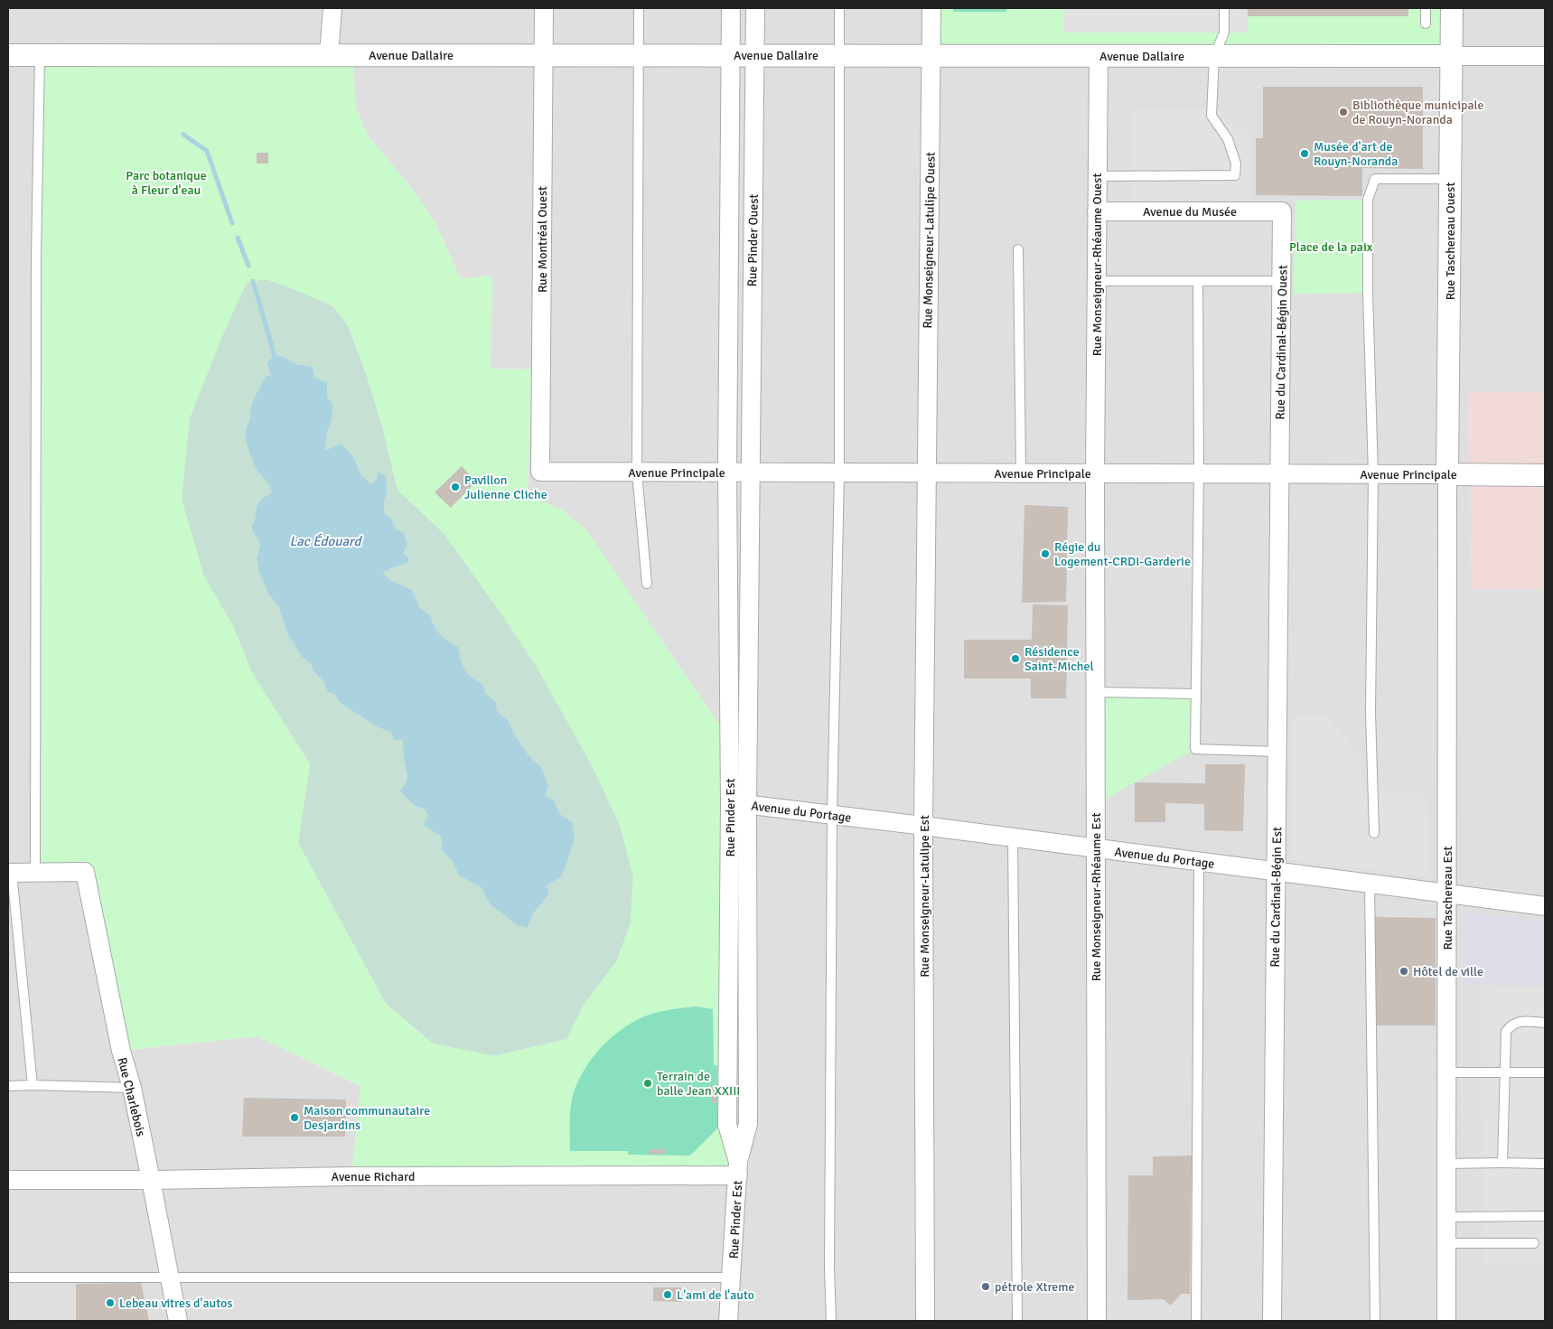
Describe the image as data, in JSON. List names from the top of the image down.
{
  "streets": {
    "street": [
      "Avenue Dallaire",
      "Avenue du Musée",
      "Rue Montréal Ouest",
      "Rue Pinder Ouest",
      "Rue Monseigneur-Latulipe Ouest",
      "Rue Taschereau Ouest",
      "Rue Monseigneur-Rhéaume Ouest",
      "Rue du Cardinal-Bégin Ouest",
      "Avenue Principale",
      "Avenue du Portage",
      "Rue Pinder Est",
      "Rue Monseigneur-Latulipe Est",
      "Rue Monseigneur-Rhéaume Est",
      "Rue du Cardinal-Bégin Est",
      "Rue Taschereau Est",
      "Rue Charlebois",
      "Avenue Richard"
    ]
  },
  "crossings": [
    ["Avenue Dallaire", "Rue Montréal Ouest"],
    ["Avenue Dallaire", "Rue Pinder Ouest"],
    ["Avenue Dallaire", "Rue Monseigneur-Latulipe Ouest"],
    ["Avenue Dallaire", "Rue Taschereau Ouest"],
    ["Avenue Dallaire", "Rue Monseigneur-Rhéaume Ouest"],
    ["Avenue du Musée", "Rue Monseigneur-Rhéaume Ouest"],
    ["Avenue du Musée", "Rue du Cardinal-Bégin Ouest"],
    ["Rue Montréal Ouest", "Avenue Principale"],
    ["Rue Pinder Ouest", "Avenue Principale"],
    ["Rue Pinder Ouest", "Rue Pinder Est"],
    ["Rue Monseigneur-Latulipe Ouest", "Avenue Principale"],
    ["Rue Monseigneur-Latulipe Ouest", "Rue Monseigneur-Latulipe Est"],
    ["Rue Taschereau Ouest", "Avenue Principale"],
    ["Rue Taschereau Ouest", "Rue Taschereau Est"],
    ["Rue Monseigneur-Rhéaume Ouest", "Avenue Principale"],
    ["Rue Monseigneur-Rhéaume Ouest", "Rue Monseigneur-Rhéaume Est"],
    ["Rue du Cardinal-Bégin Ouest", "Avenue Principale"],
    ["Rue du Cardinal-Bégin Ouest", "Rue du Cardinal-Bégin Est"],
    ["Avenue Principale", "Rue Pinder Est"],
    ["Avenue Principale", "Rue Monseigneur-Latulipe Est"],
    ["Avenue Principale", "Rue Monseigneur-Rhéaume Est"],
    ["Avenue Principale", "Rue du Cardinal-Bégin Est"],
    ["Avenue Principale", "Rue Taschereau Est"],
    ["Avenue du Portage", "Rue Pinder Est"],
    ["Avenue du Portage", "Rue Monseigneur-Latulipe Est"],
    ["Avenue du Portage", "Rue Monseigneur-Rhéaume Est"],
    ["Avenue du Portage", "Rue du Cardinal-Bégin Est"],
    ["Avenue du Portage", "Rue Taschereau Est"],
    ["Rue Pinder Est", "Avenue Richard"],
    ["Rue Charlebois", "Avenue Richard"]
  ],
  "water": ["Lac Édouard"],
  "parks": ["Parc botanique à Fleur d'eau", "Place de la paix"],
  "places": [
    "Bibliothèque municipale de Rouyn-Noranda",
    "Musée d'art de Rouyn-Noranda",
    "Pavillon Julienne Cliche",
    "Régie du Logement-CRDI-Garderie",
    "Résidence Saint-Michel",
    "Hôtel de ville",
    "Terrain de balle Jean XXIII",
    "Maison communautaire Desjardins",
    "pétrole Xtreme",
    "L'ami de l'auto",
    "Lebeau vitres d'autos"
  ]
}
